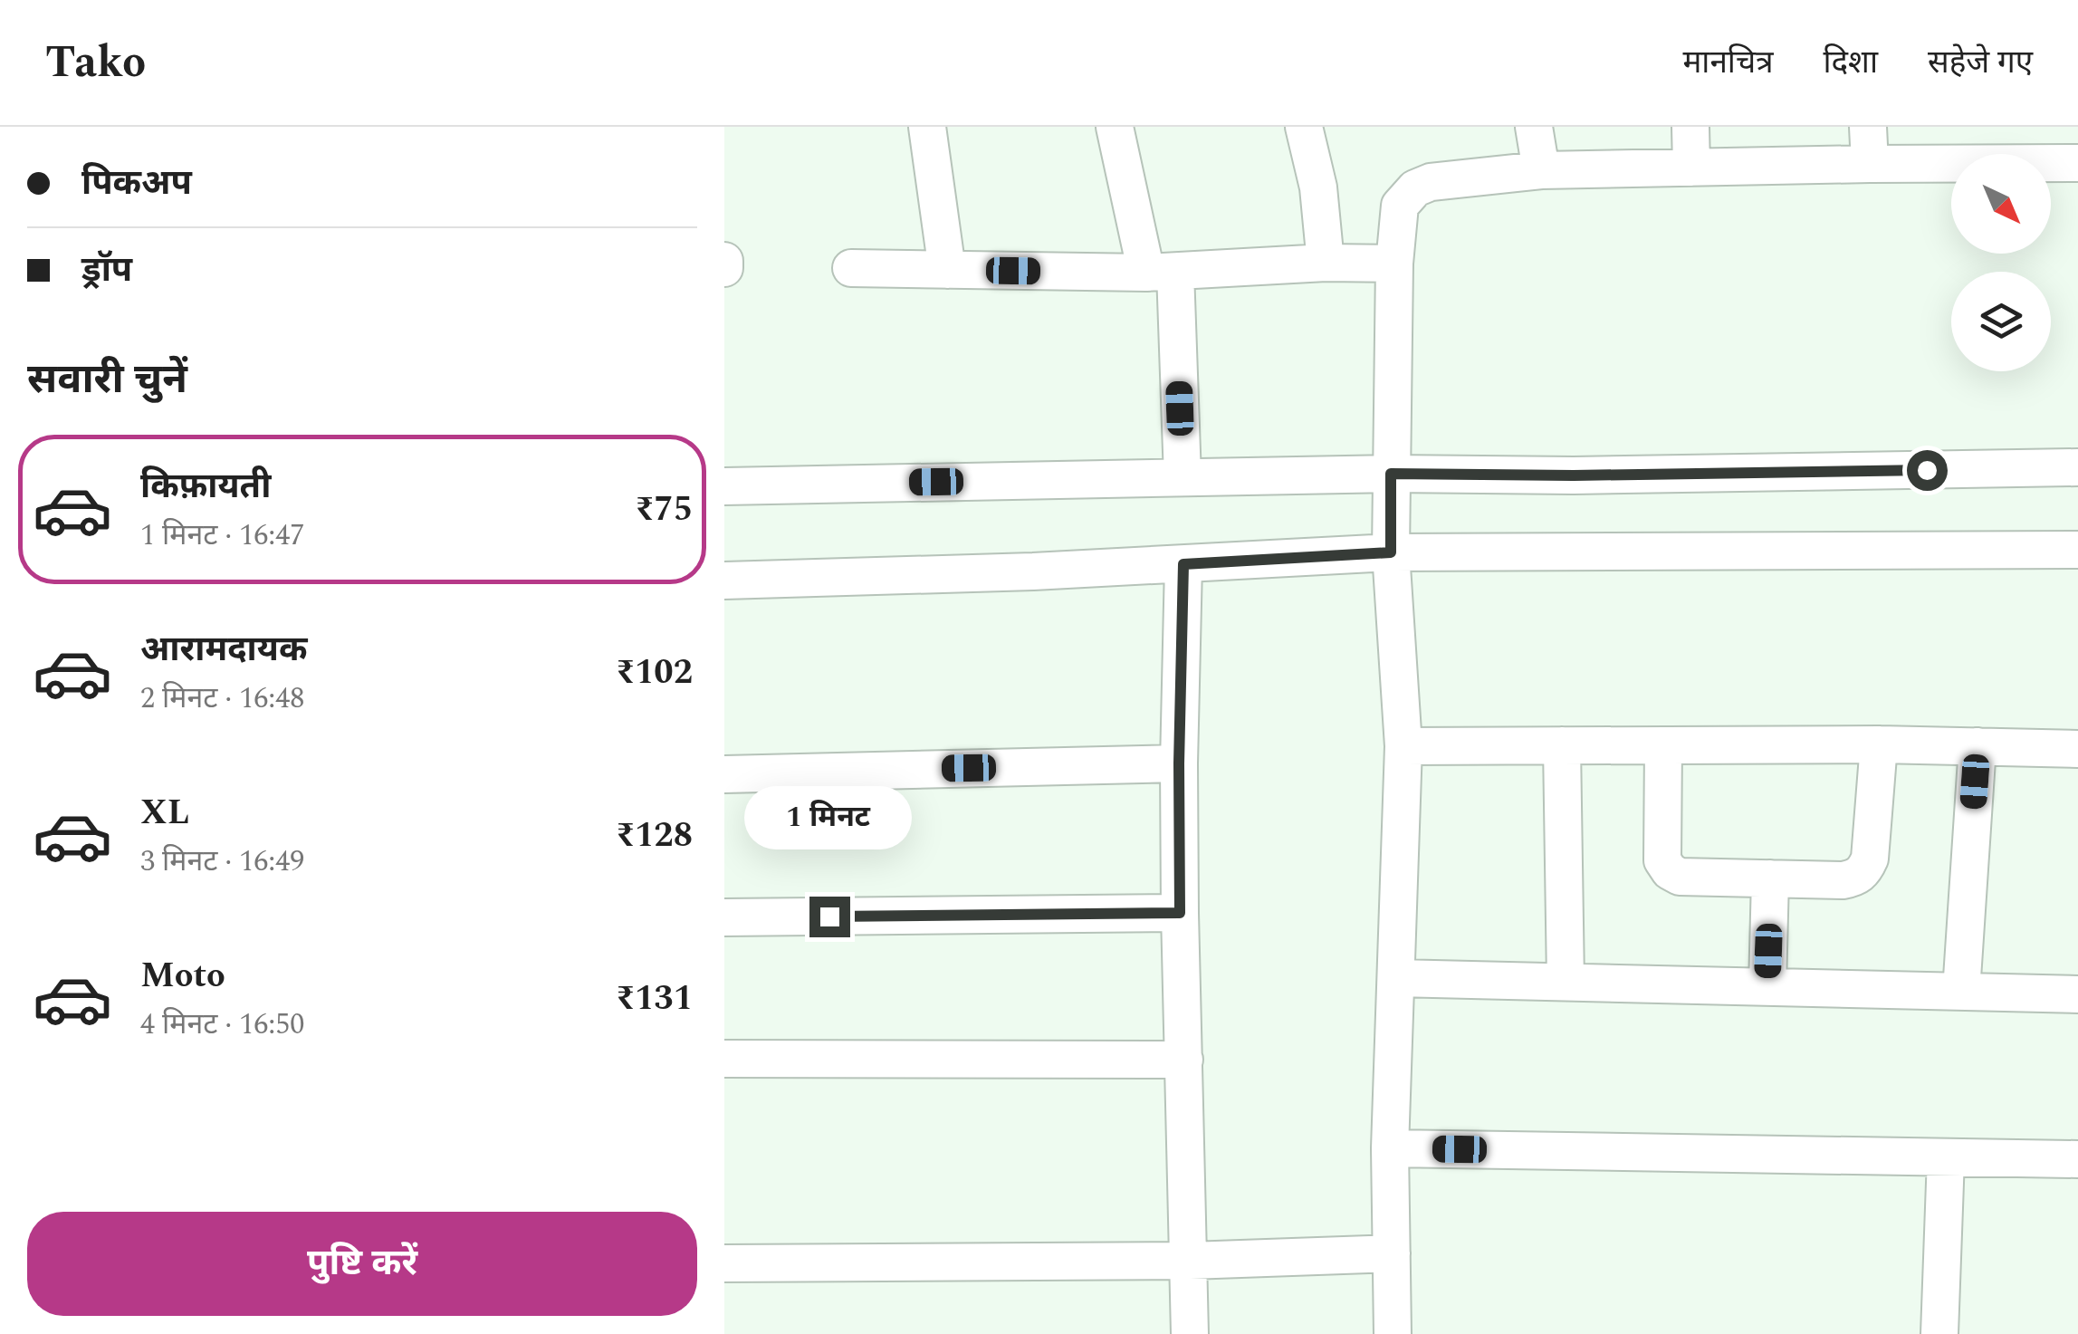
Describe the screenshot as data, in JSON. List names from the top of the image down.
{
  "north": "bottom right",
  "page": {
    "header": "Tako",
    "nav": ["मानचित्र", "दिशा", "सहेजे गए"],
    "banner": ["पिकअप", "ड्रॉप"],
    "heading": "सवारी चुनें",
    "list": [
      {
        "name": "किफ़ायती",
        "note": "1 मिनट · 16:47",
        "value": "₹75"
      },
      {
        "name": "आरामदायक",
        "note": "2 मिनट · 16:48",
        "value": "₹102"
      },
      {
        "name": "XL",
        "note": "3 मिनट · 16:49",
        "value": "₹128"
      },
      {
        "name": "Moto",
        "note": "4 मिनट · 16:50",
        "value": "₹131"
      }
    ],
    "bubble": "1 मिनट",
    "buttons": "पुष्टि करें"
  }
}
